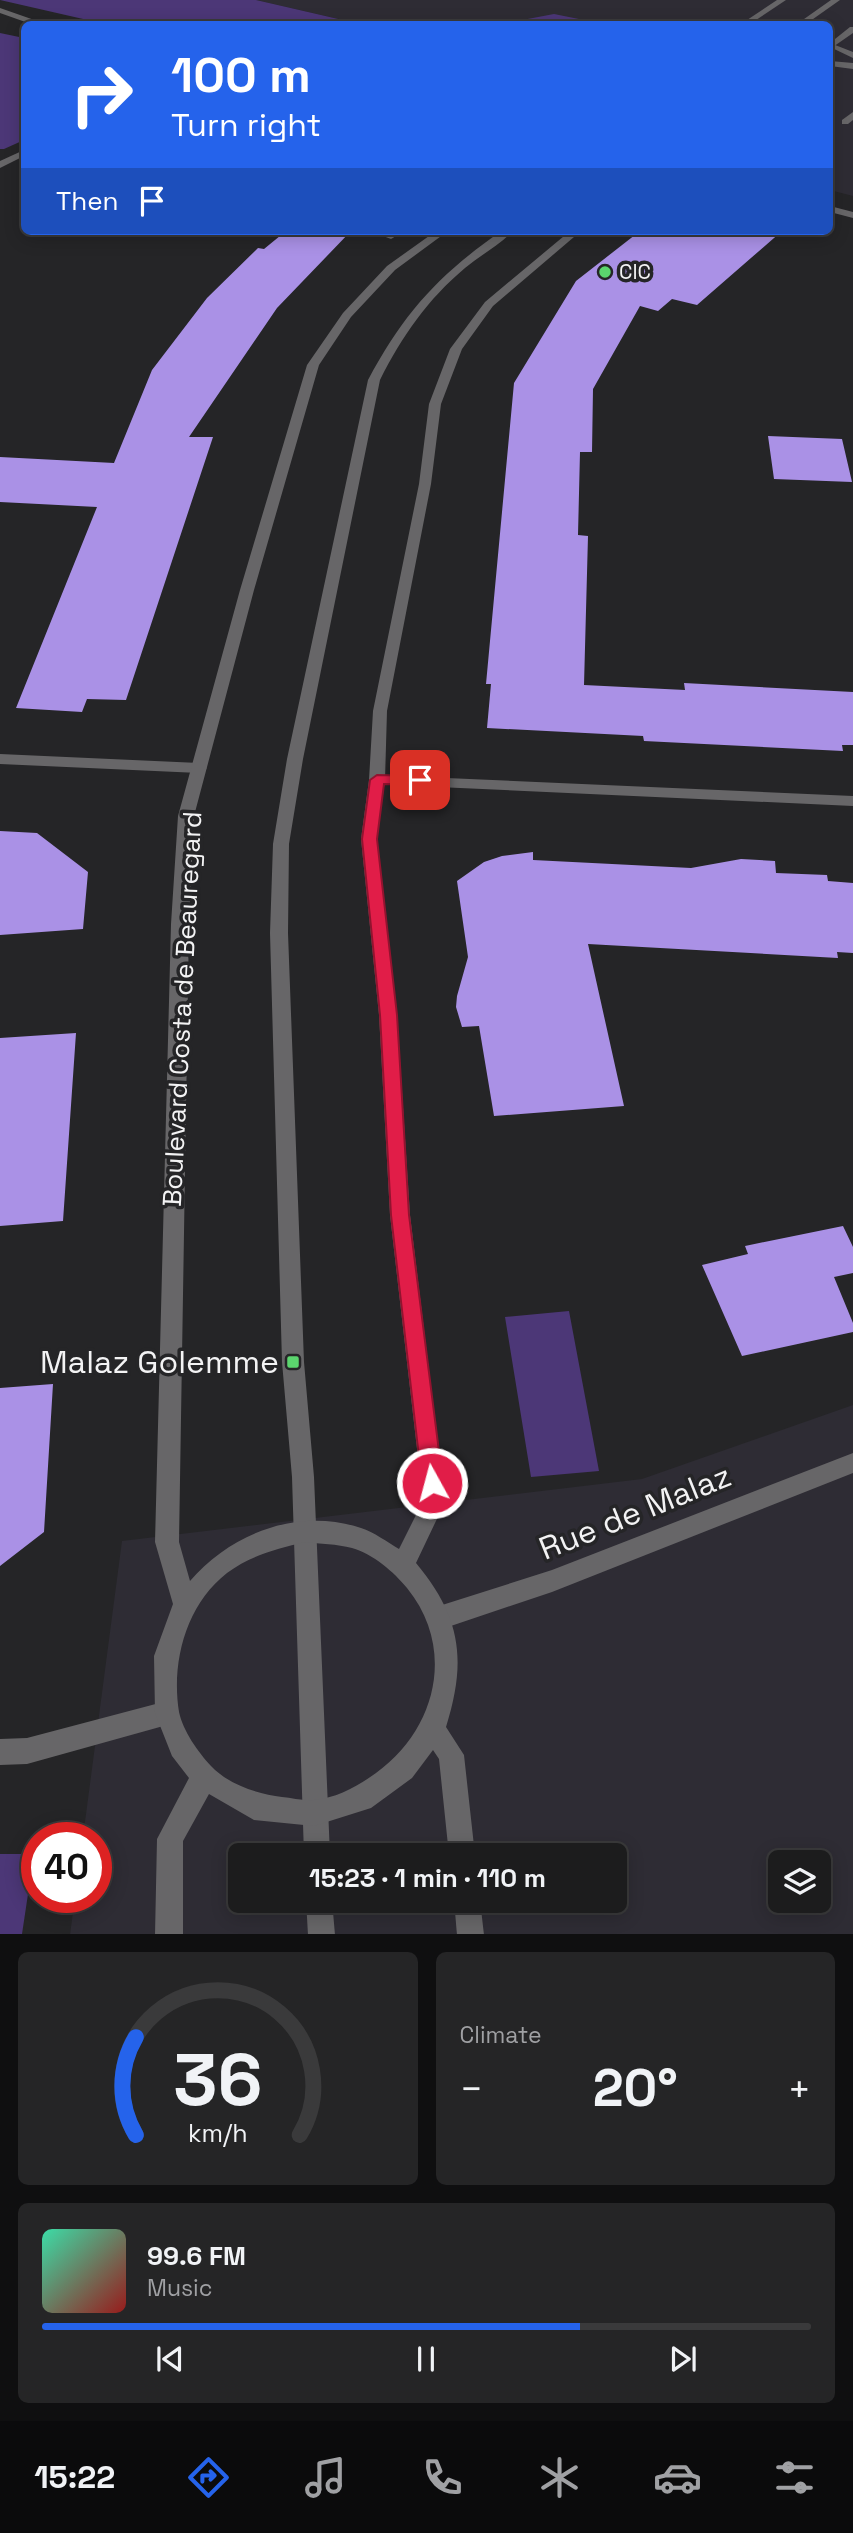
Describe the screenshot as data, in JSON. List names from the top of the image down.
{
  "streets": {
    "street": ["Boulevard Costa de Beauregard", "Rue de Malaz"]
  },
  "places": {
    "other": ["CIC"],
    "transit": ["Malaz Golemme"]
  },
  "page": {
    "turn": ["100 m", "Turn right"],
    "then": "Then",
    "limit": "40",
    "trip": "15:23 · 1 min · 110 m",
    "tile": "Climate",
    "heat": ["−", "20°", "+"],
    "song": ["99.6 FM", "Music"],
    "tabs": "15:22",
    "gauge": ["36", "km/h"]
  }
}
